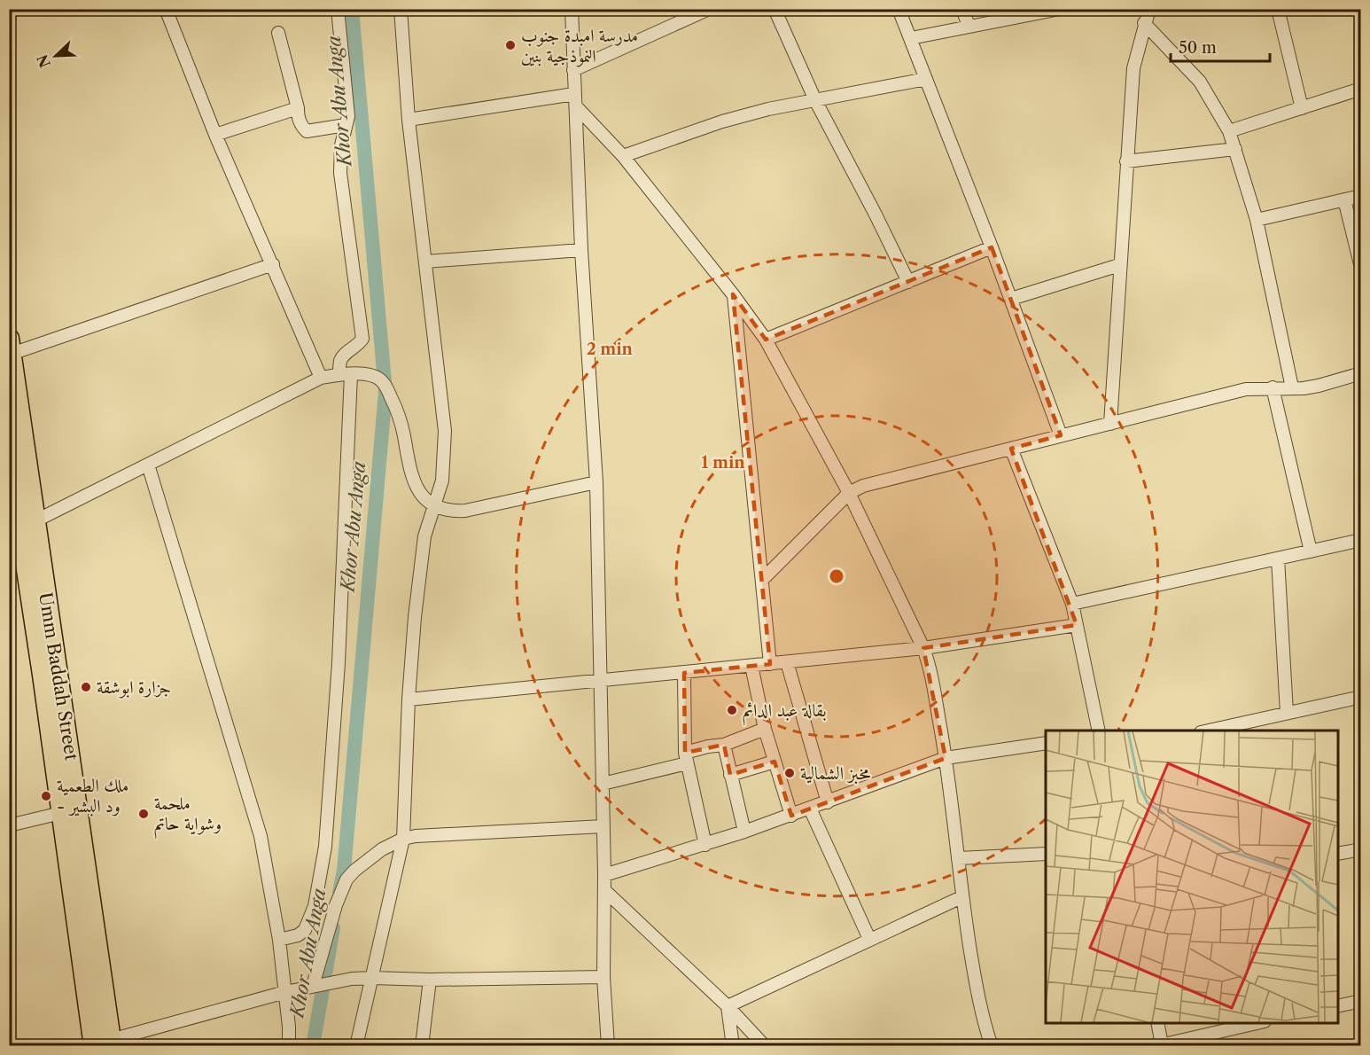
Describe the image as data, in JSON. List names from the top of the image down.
{
  "streets": {
    "main road": ["Umm Baddah Street"]
  },
  "water": ["Khor Abu Anga"],
  "places": [
    "مدرسة امبدة جنوب النموذجية بنين",
    "جزارة ابوشقة",
    "بقالة عبد الدائم",
    "مخبز الشمالية",
    "ملك الطعمية - ود البشير",
    "ملحمة وشواية حاتم"
  ],
  "scale_bar": "50 m",
  "north": "bottom left",
  "rings": ["2 min", "1 min"]
}
